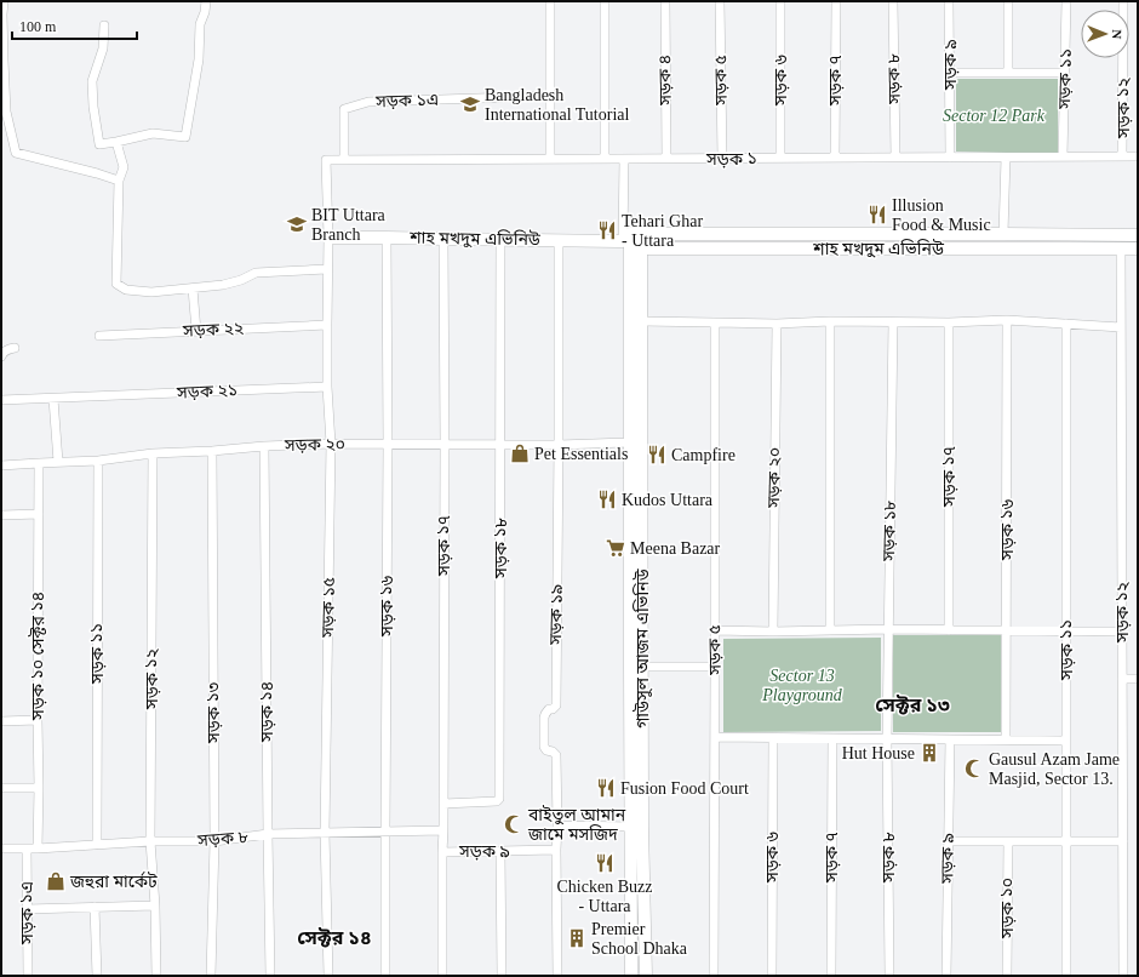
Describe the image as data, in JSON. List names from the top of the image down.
{
  "streets": {
    "street": [
      "সড়ক ৯",
      "সড়ক ৮",
      "সড়ক ১১",
      "সড়ক ৪",
      "সড়ক ৫",
      "সড়ক ৬",
      "সড়ক ৭",
      "সড়ক ১এ",
      "সড়ক ১২",
      "সড়ক ১",
      "শাহ মখদুম এভিনিউ",
      "সড়ক ২২",
      "সড়ক ২১",
      "সড়ক ২০",
      "সড়ক ১৭",
      "সড়ক ১৬",
      "সড়ক ১৮",
      "সড়ক ১৫",
      "সড়ক ১৯",
      "গাউসুল আজম এভিনিউ",
      "সড়ক ১০ সেক্টর ১৪",
      "সড়ক ১৪",
      "সড়ক ১৩",
      "সড়ক ১০"
    ]
  },
  "crossings": [
    ["সড়ক ৯", "সড়ক ১"],
    ["সড়ক ৯", "সড়ক ১৭"],
    ["সড়ক ৯", "সড়ক ১৯"],
    ["সড়ক ৮", "সড়ক ১১"],
    ["সড়ক ৮", "সড়ক ১এ"],
    ["সড়ক ৮", "সড়ক ১২"],
    ["সড়ক ৮", "সড়ক ১"],
    ["সড়ক ৮", "সড়ক ১৭"],
    ["সড়ক ৮", "সড়ক ১৬"],
    ["সড়ক ৮", "সড়ক ১৮"],
    ["সড়ক ৮", "সড়ক ১৫"],
    ["সড়ক ৮", "সড়ক ১০ সেক্টর ১৪"],
    ["সড়ক ৮", "সড়ক ১৪"],
    ["সড়ক ৮", "সড়ক ১৩"],
    ["সড়ক ১১", "সড়ক ১"],
    ["সড়ক ১১", "সড়ক ২০"],
    ["সড়ক ৪", "সড়ক ১"],
    ["সড়ক ৫", "সড়ক ১"],
    ["সড়ক ৬", "সড়ক ১"],
    ["সড়ক ৭", "সড়ক ১"],
    ["সড়ক ১এ", "সড়ক ১"],
    ["সড়ক ১২", "সড়ক ১"],
    ["সড়ক ১২", "শাহ মখদুম এভিনিউ"],
    ["সড়ক ১২", "সড়ক ২০"],
    ["সড়ক ১", "সড়ক ১৫"],
    ["শাহ মখদুম এভিনিউ", "সড়ক ১৭"],
    ["শাহ মখদুম এভিনিউ", "সড়ক ১৬"],
    ["শাহ মখদুম এভিনিউ", "সড়ক ১৮"],
    ["শাহ মখদুম এভিনিউ", "সড়ক ১৫"],
    ["শাহ মখদুম এভিনিউ", "সড়ক ১৯"],
    ["শাহ মখদুম এভিনিউ", "গাউসুল আজম এভিনিউ"],
    ["সড়ক ২২", "সড়ক ১৫"],
    ["সড়ক ২১", "সড়ক ১৫"],
    ["সড়ক ২০", "সড়ক ১৭"],
    ["সড়ক ২০", "সড়ক ১৬"],
    ["সড়ক ২০", "সড়ক ১৮"],
    ["সড়ক ২০", "সড়ক ১৫"],
    ["সড়ক ২০", "সড়ক ১৯"],
    ["সড়ক ২০", "গাউসুল আজম এভিনিউ"],
    ["সড়ক ২০", "সড়ক ১০ সেক্টর ১৪"],
    ["সড়ক ২০", "সড়ক ১৪"],
    ["সড়ক ২০", "সড়ক ১৩"],
    ["সড়ক ১৭", "সড়ক ১৮"]
  ],
  "districts": ["সেক্টর ১৩", "সেক্টর ১৪"],
  "parks": ["Sector 12 Park", "Sector 13 Playground"],
  "places": {
    "school or university": ["Bangladesh International Tutorial", "BIT Uttara Branch"],
    "restaurant": [
      "Illusion Food & Music",
      "Tehari Ghar - Uttara",
      "Campfire",
      "Kudos Uttara",
      "Fusion Food Court",
      "Chicken Buzz - Uttara"
    ],
    "shop": ["Pet Essentials", "জহুরা মার্কেট"],
    "supermarket": ["Meena Bazar"],
    "building": ["Hut House", "Premier School Dhaka"],
    "mosque": ["Gausul Azam Jame Masjid, Sector 13.", "বাইতুল আমান জামে মসজিদ"]
  },
  "scale_bar": "100 m",
  "north": "right"
}
